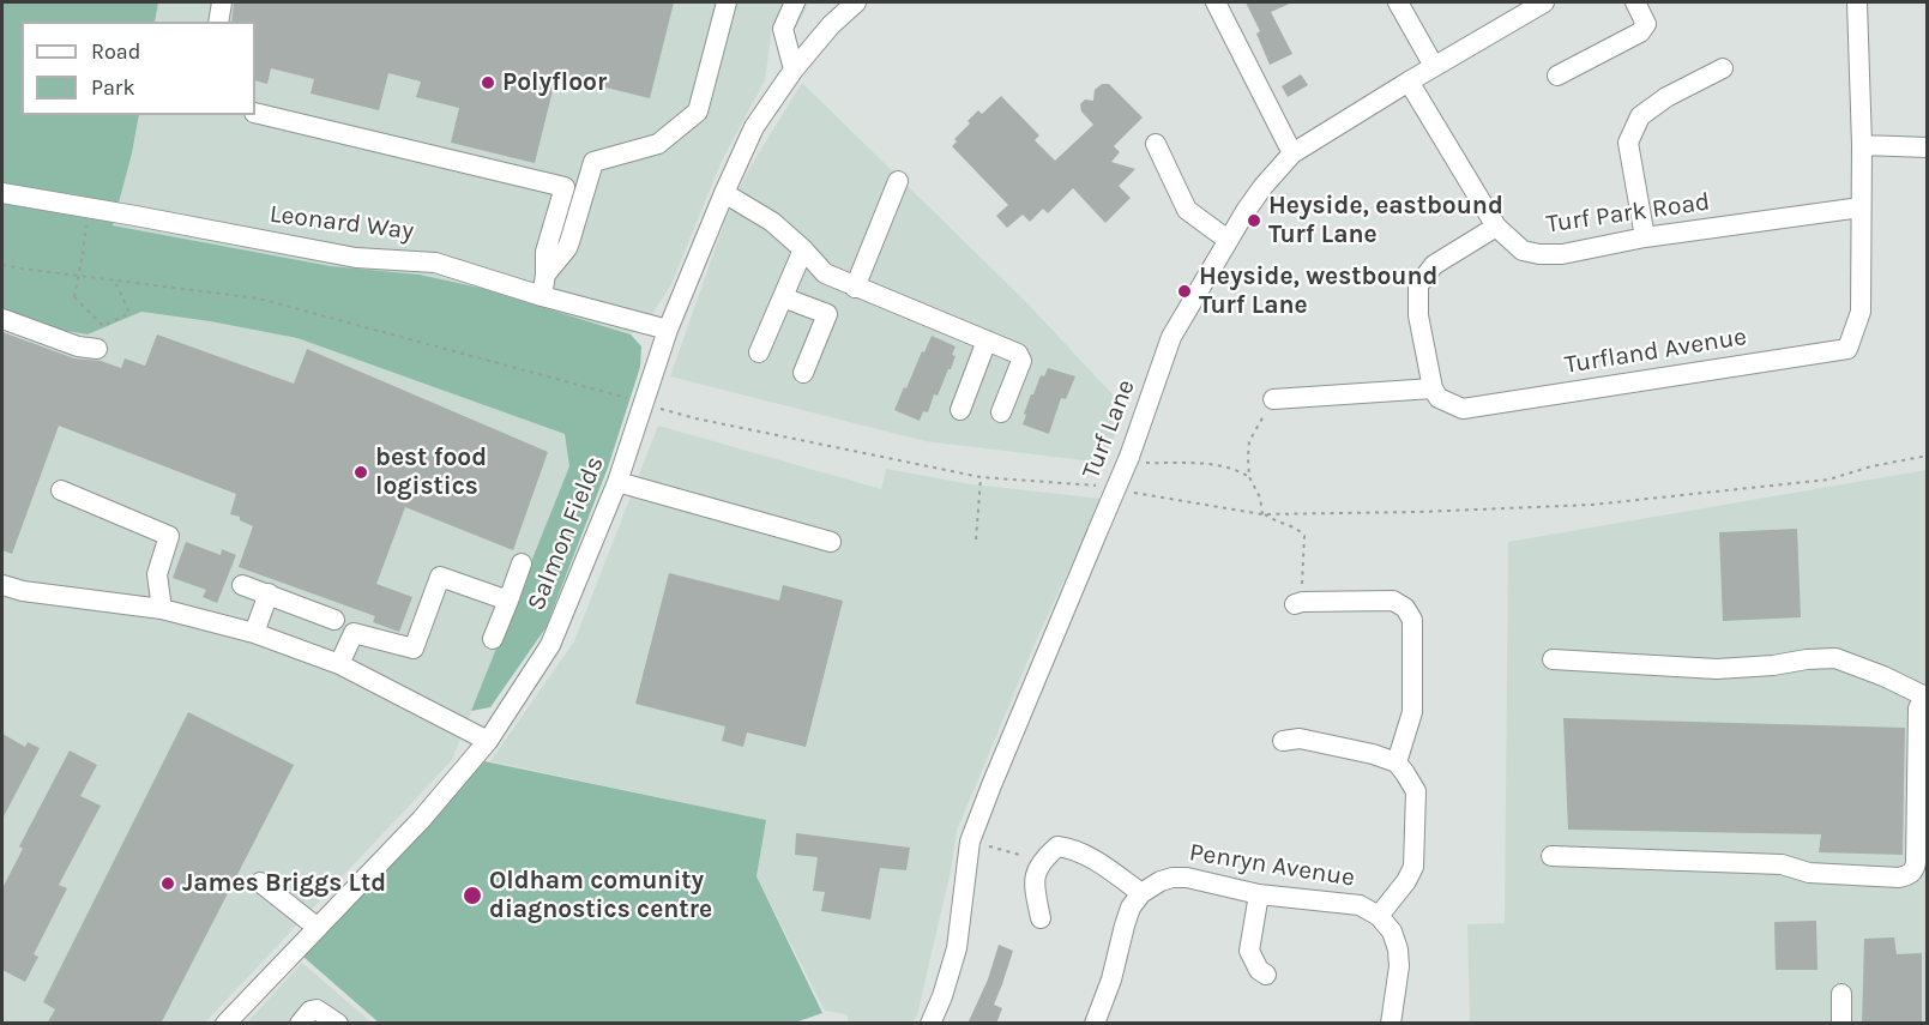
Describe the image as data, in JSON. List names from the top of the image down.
{
  "streets": {
    "street": [
      "Turf Park Road",
      "Leonard Way",
      "Turfland Avenue",
      "Turf Lane",
      "Salmon Fields",
      "Penryn Avenue"
    ]
  },
  "crossings": [
    ["Turf Park Road", "Turfland Avenue"],
    ["Turf Park Road", "Turf Lane"],
    ["Leonard Way", "Salmon Fields"]
  ],
  "places": [
    "Polyfloor",
    "Heyside, eastbound Turf Lane",
    "Heyside, westbound Turf Lane",
    "best food logistics",
    "James Briggs Ltd",
    "Oldham comunity diagnostics centre"
  ],
  "legend": ["Road", "Park"]
}
